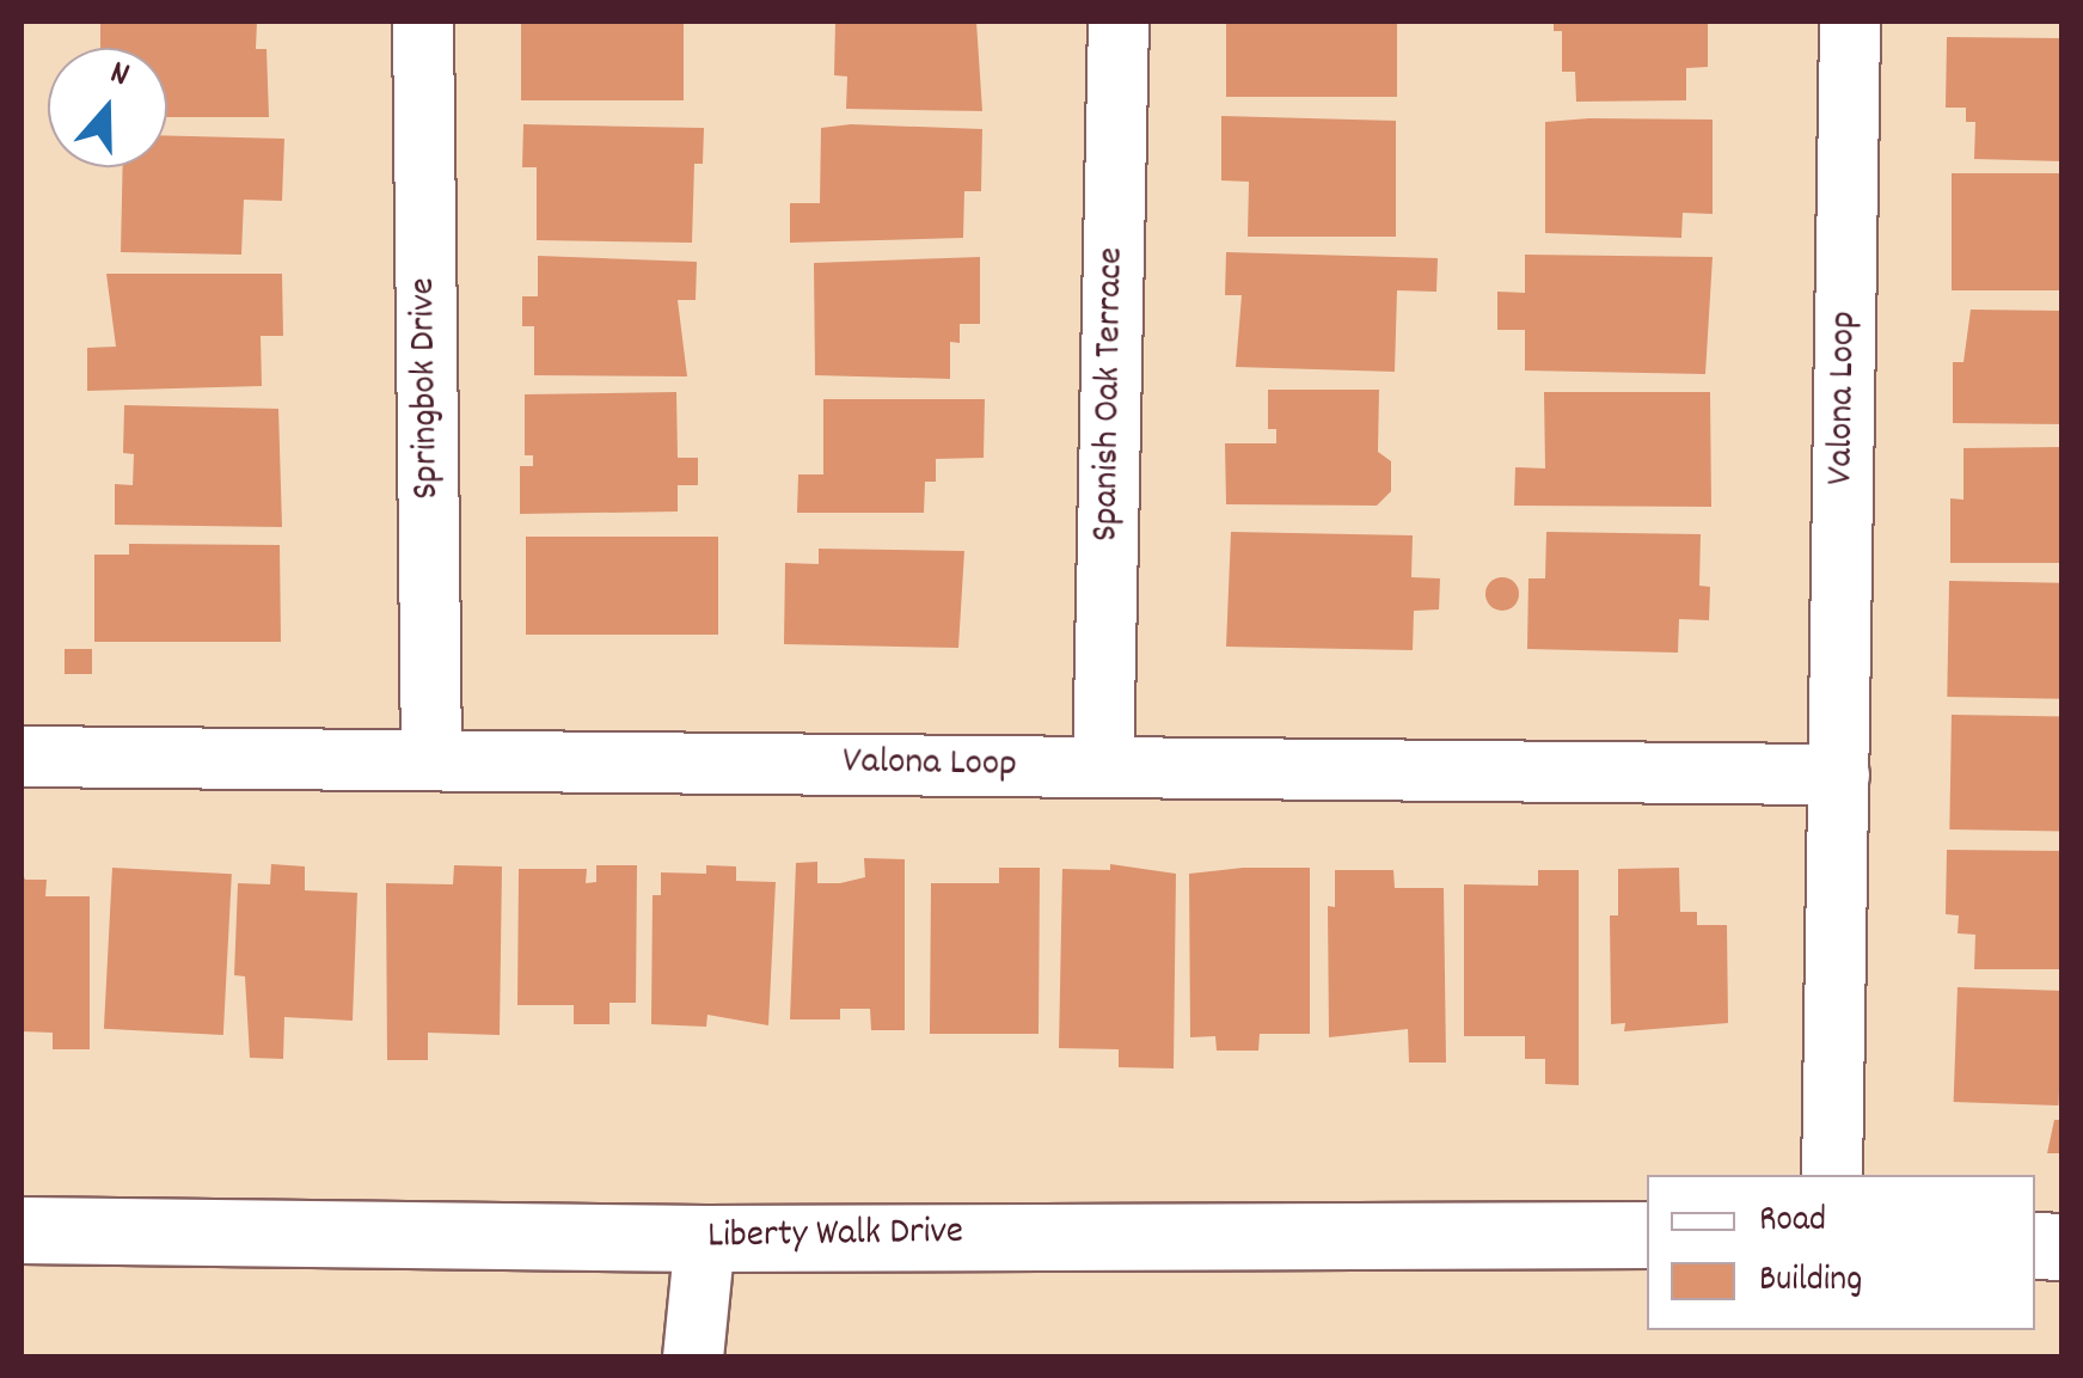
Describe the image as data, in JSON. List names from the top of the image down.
{
  "streets": {
    "street": [
      "Springbok Drive",
      "Spanish Oak Terrace",
      "Valona Loop",
      "Liberty Walk Drive"
    ]
  },
  "crossings": [
    ["Springbok Drive", "Valona Loop"],
    ["Spanish Oak Terrace", "Valona Loop"]
  ],
  "legend": ["Road", "Building"],
  "north": "top"
}
